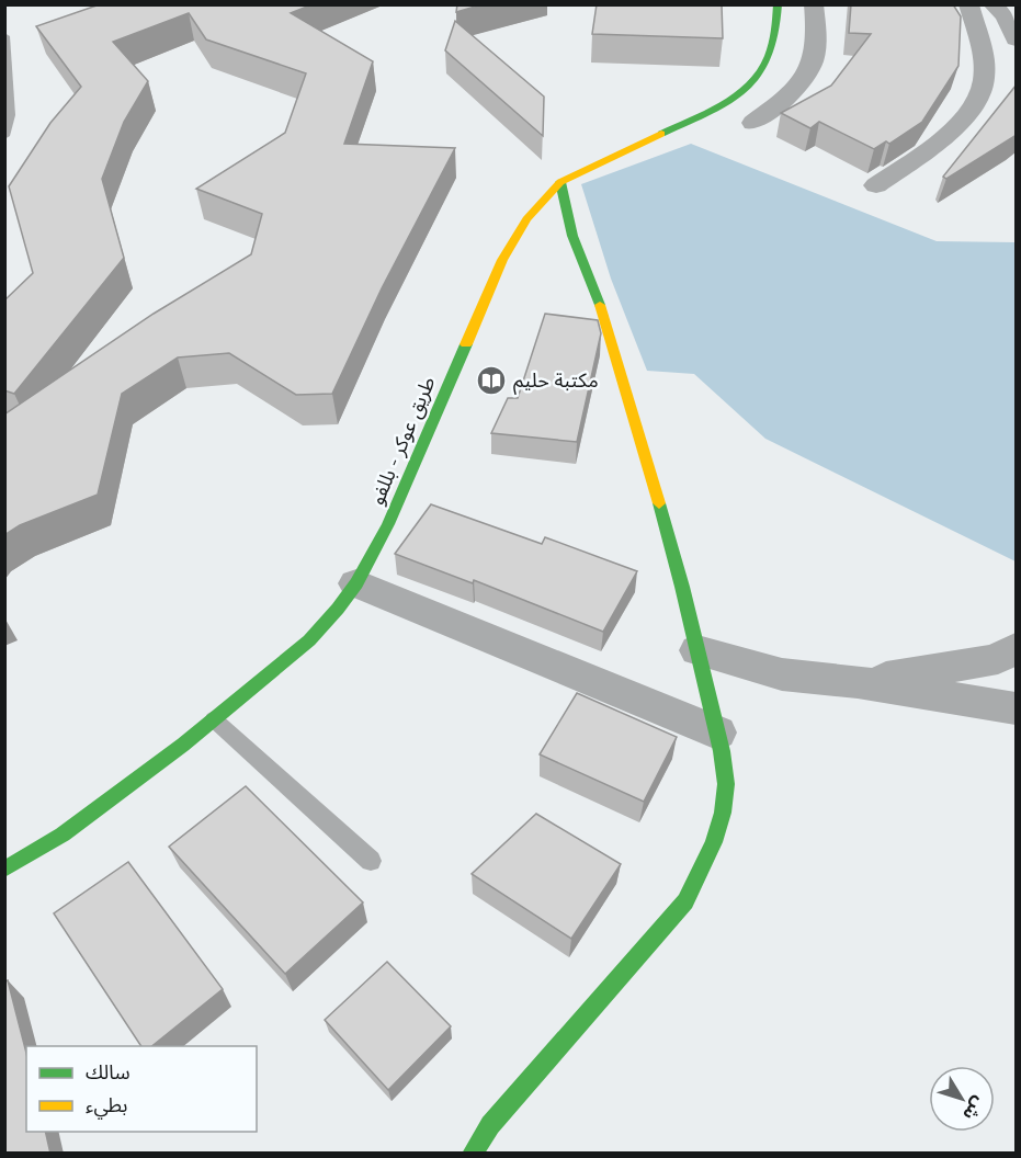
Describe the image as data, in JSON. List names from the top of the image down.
{
  "streets": {
    "street": ["طريق عوكر - بللفو"]
  },
  "places": {
    "library": ["مكتبة حليم"]
  },
  "legend": ["سالك", "بطيء"],
  "north": "bottom right"
}
